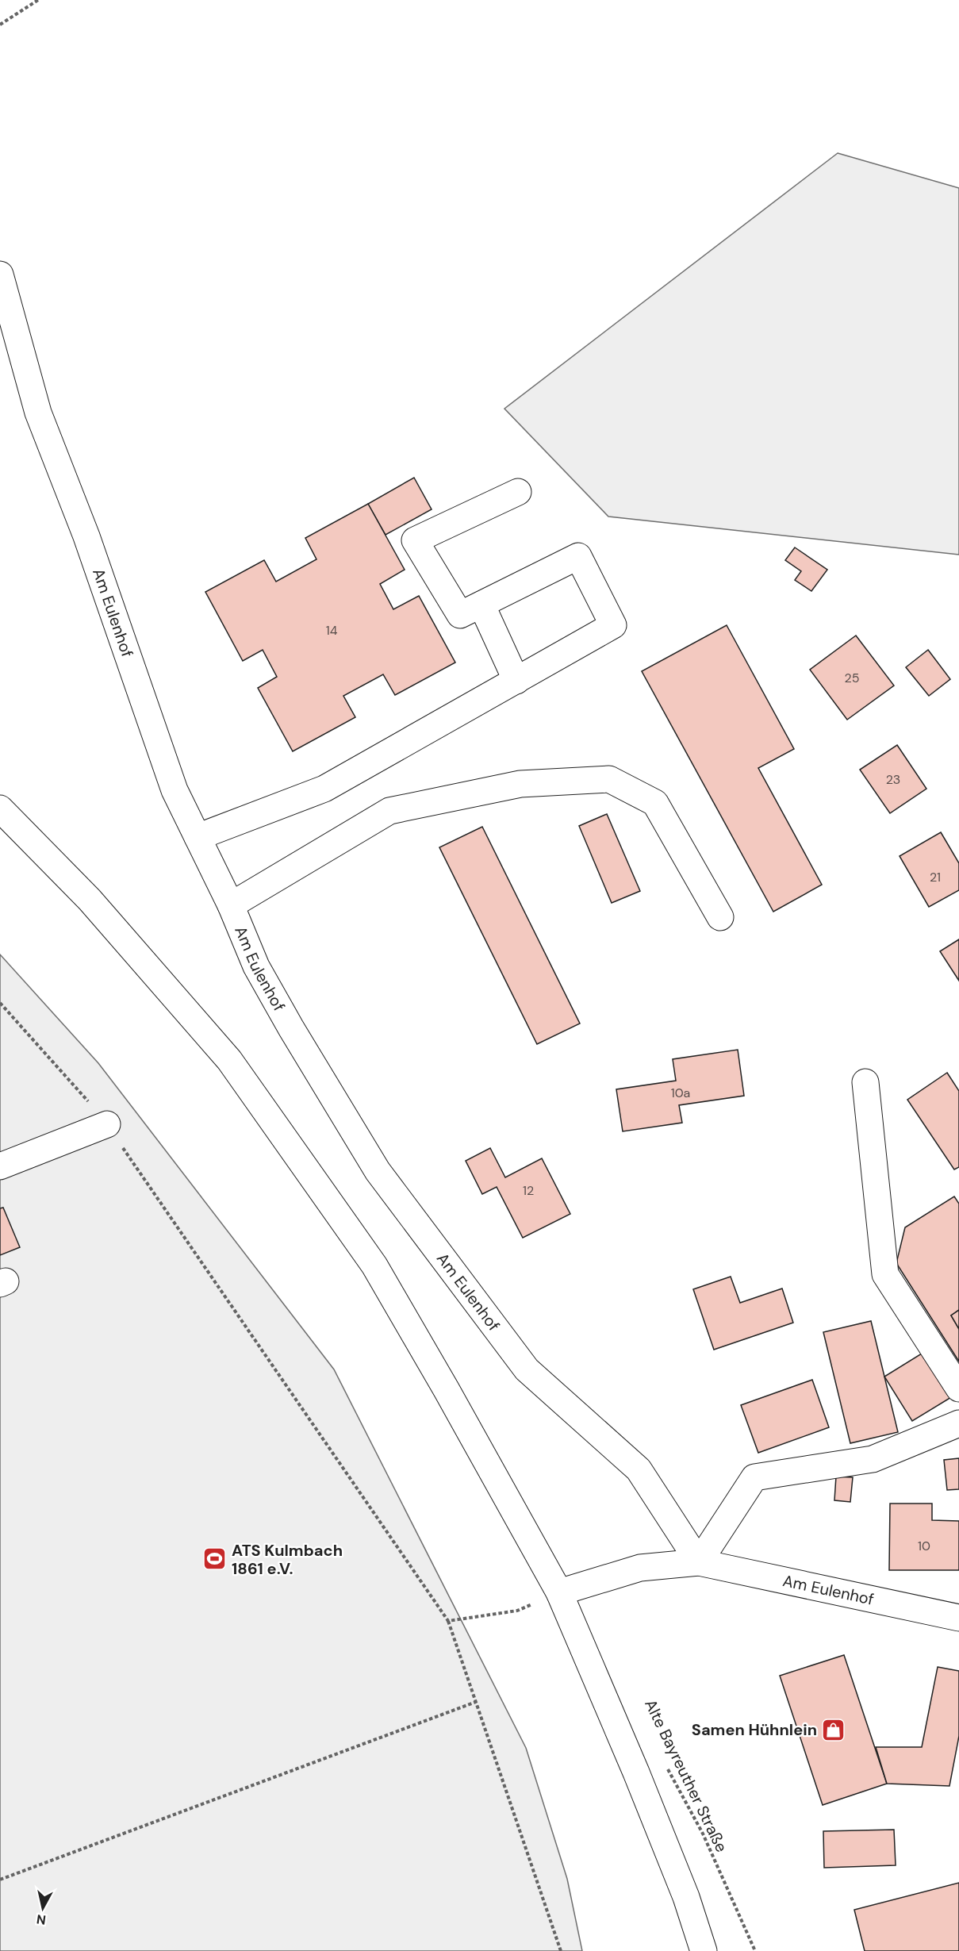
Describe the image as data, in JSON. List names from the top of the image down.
{
  "streets": {
    "street": ["Am Eulenhof"],
    "path": ["Alte Bayreuther Straße"]
  },
  "places": {
    "sports": ["ATS Kulmbach 1861 e.V."],
    "shop": ["Samen Hühnlein"]
  },
  "house_numbers": [
    "14",
    "25",
    "23",
    "21",
    "10a",
    "12",
    "10"
  ],
  "north": "bottom"
}
